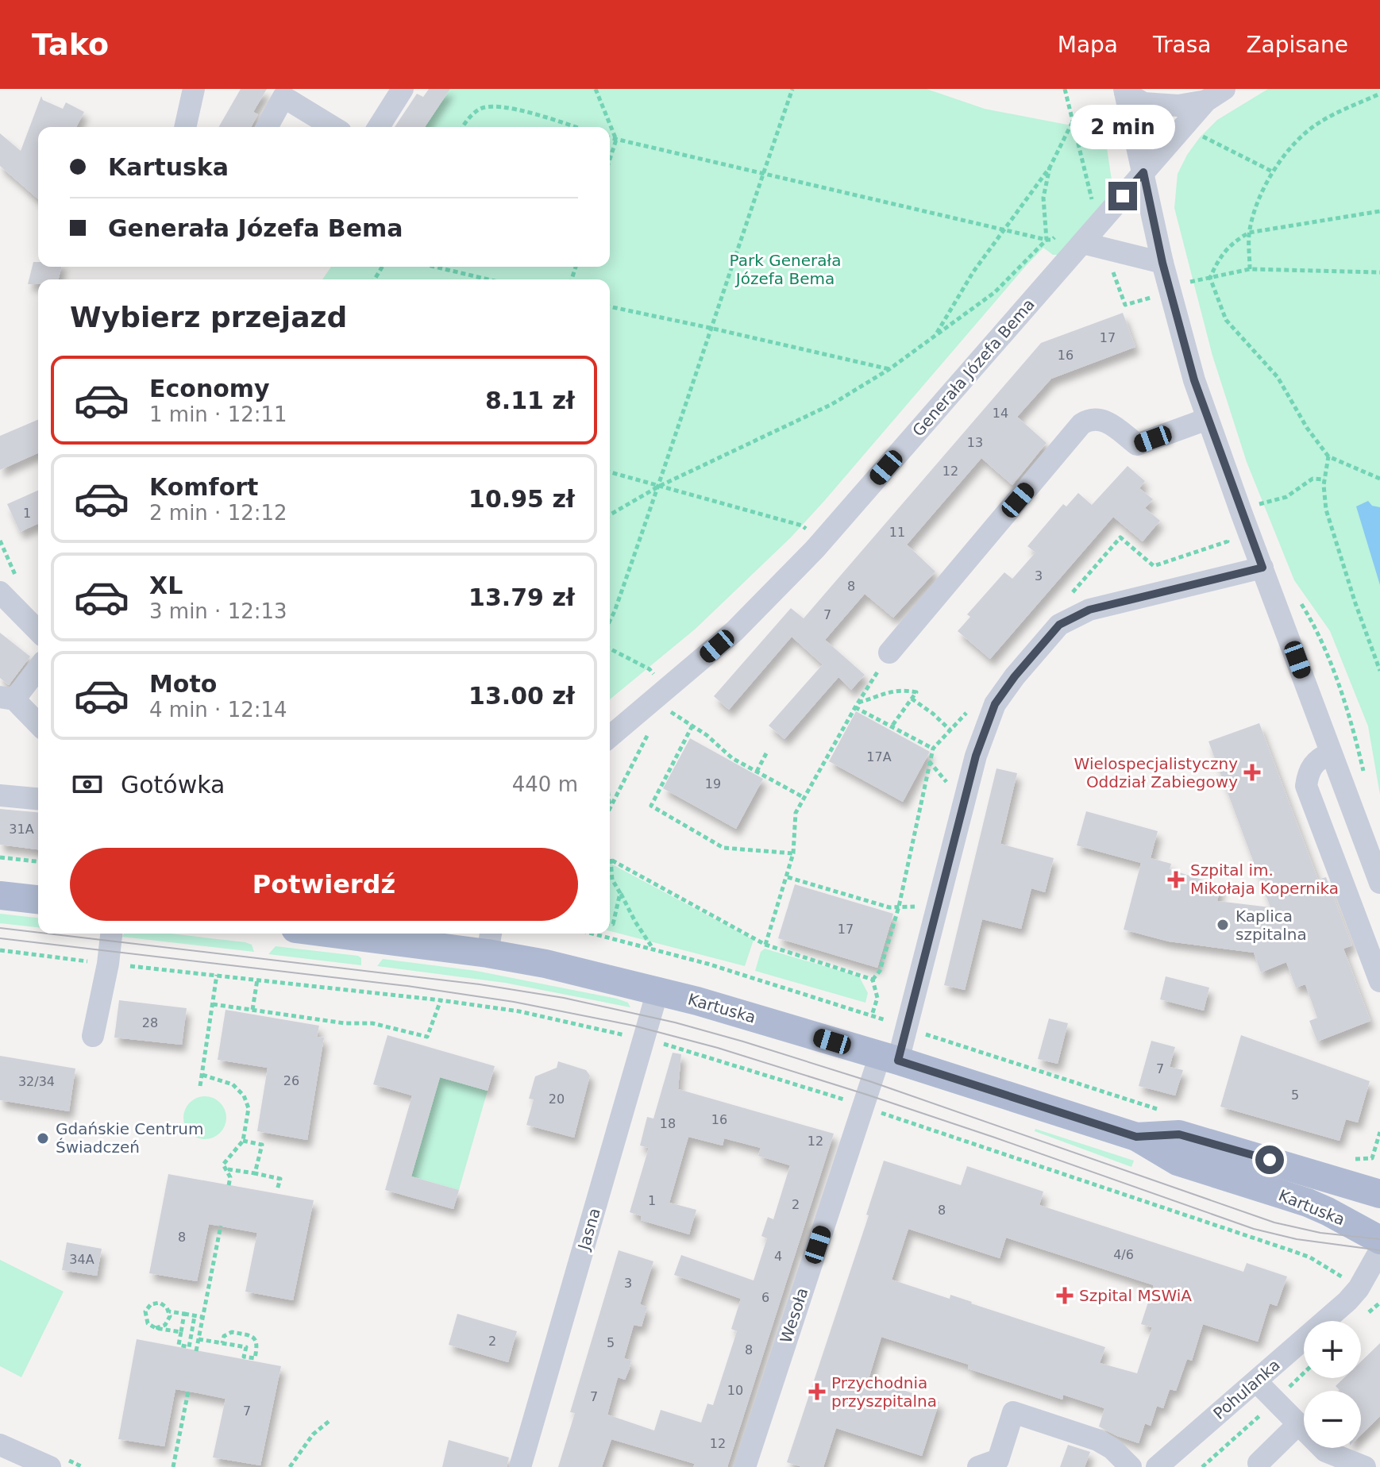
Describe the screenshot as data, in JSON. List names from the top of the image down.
{
  "streets": {
    "main road": ["Kartuska"],
    "street": [
      "Generała Józefa Bema",
      "Jasna",
      "Wesoła",
      "Pohulanka"
    ]
  },
  "crossings": [
    ["Kartuska", "Jasna"],
    ["Kartuska", "Wesoła"]
  ],
  "parks": ["Park Generała Józefa Bema"],
  "places": {
    "health": [
      "Wielospecjalistyczny Oddział Zabiegowy",
      "Szpital im. Mikołaja Kopernika",
      "Szpital MSWiA",
      "Przychodnia przyszpitalna"
    ],
    "other": ["Kaplica szpitalna", "Gdańskie Centrum Świadczeń"]
  },
  "house_numbers": [
    "17",
    "16",
    "14",
    "13",
    "12",
    "1",
    "11",
    "3",
    "8",
    "7",
    "17A",
    "19",
    "31A",
    "17",
    "28",
    "7",
    "26",
    "32/34",
    "5",
    "20",
    "16",
    "18",
    "12",
    "1",
    "2",
    "8",
    "8",
    "4/6",
    "4",
    "34A",
    "3",
    "6",
    "2",
    "5",
    "8",
    "10",
    "7",
    "7",
    "12"
  ],
  "page": {
    "header": "Tako",
    "nav": ["Mapa", "Trasa", "Zapisane"],
    "bubble": "2 min",
    "banner": ["Kartuska", "Generała Józefa Bema"],
    "heading": "Wybierz przejazd",
    "list": [
      {
        "name": "Economy",
        "note": "1 min · 12:11",
        "value": "8.11 zł"
      },
      {
        "name": "Komfort",
        "note": "2 min · 12:12",
        "value": "10.95 zł"
      },
      {
        "name": "XL",
        "note": "3 min · 12:13",
        "value": "13.79 zł"
      },
      {
        "name": "Moto",
        "note": "4 min · 12:14",
        "value": "13.00 zł"
      }
    ],
    "pay": ["Gotówka", "440 m"],
    "buttons": "Potwierdź",
    "map_buttons": ["+", "−"]
  }
}
